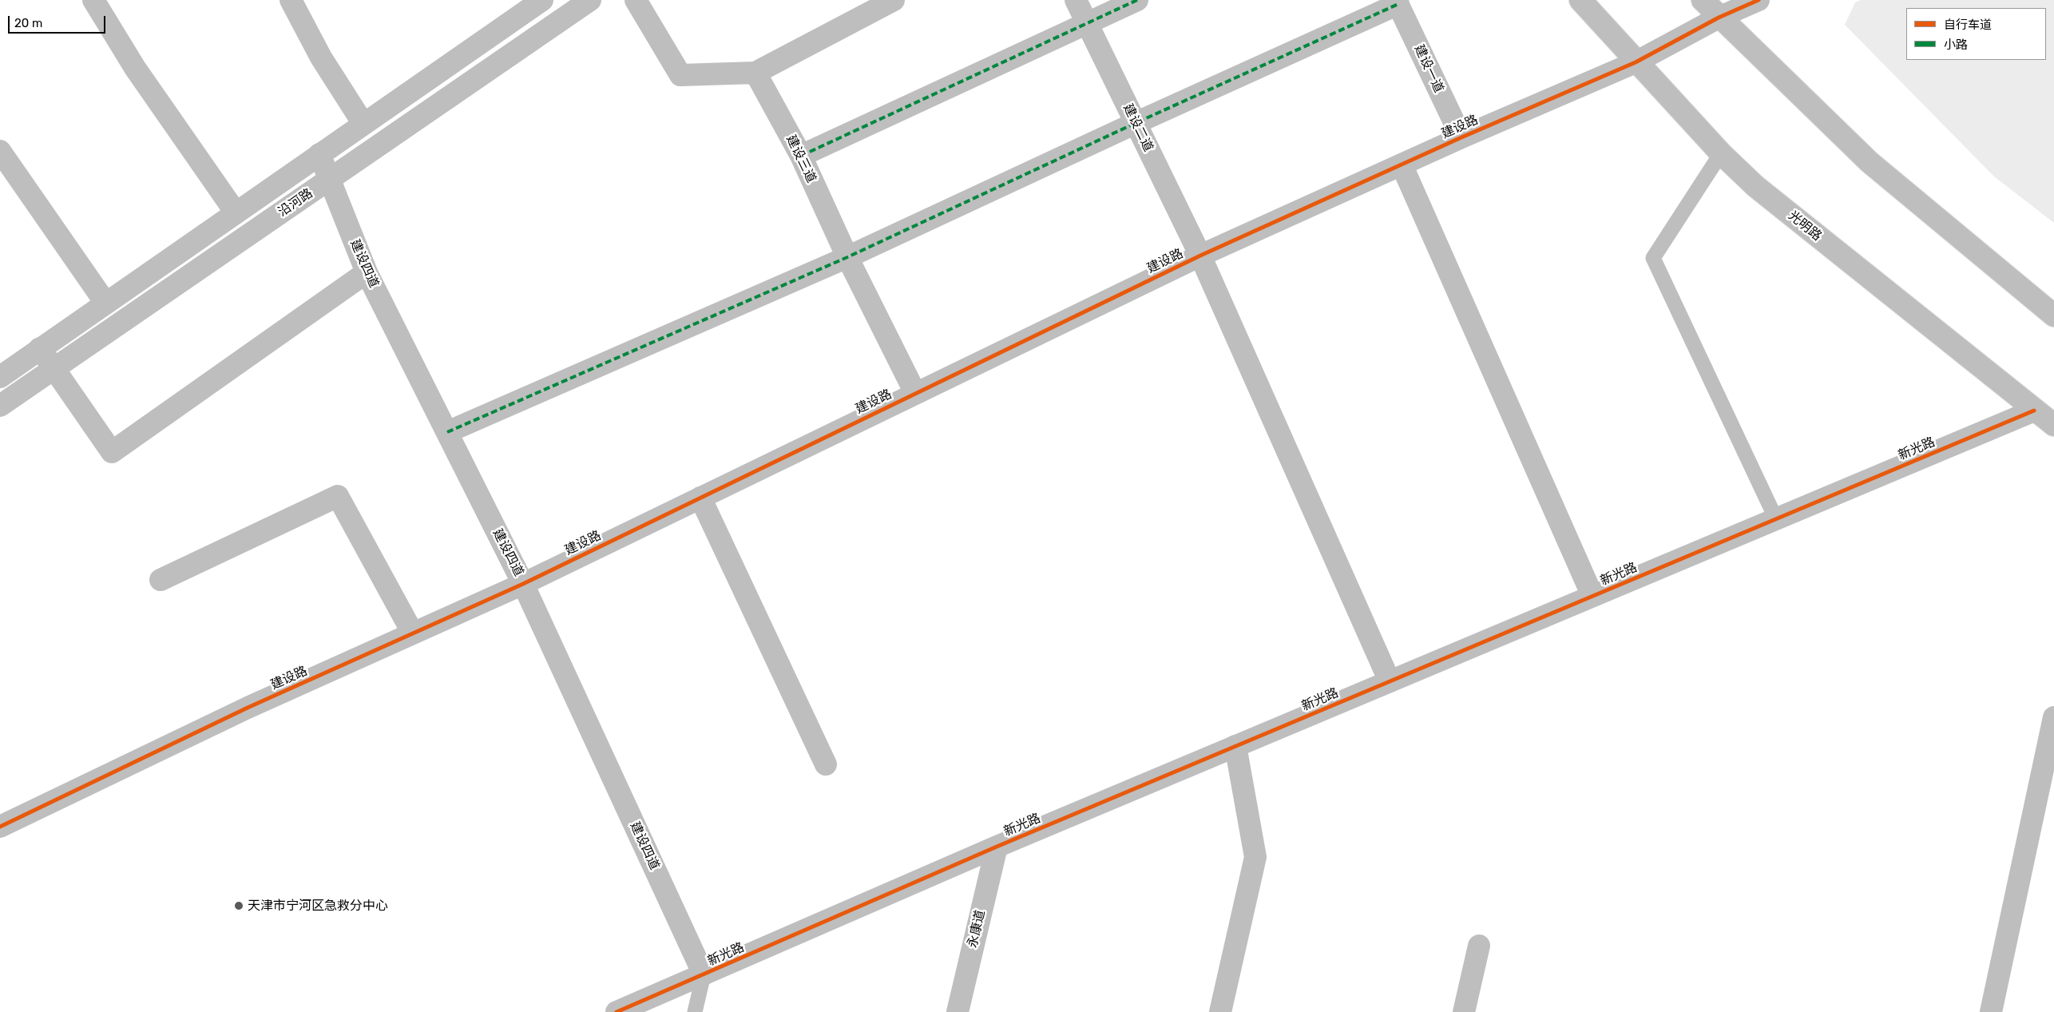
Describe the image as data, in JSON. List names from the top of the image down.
{
  "streets": {
    "street": [
      "建设一道",
      "建设路",
      "建设二道",
      "建设三道",
      "沿河路",
      "光明路",
      "建设四道",
      "新光路",
      "永康道"
    ]
  },
  "crossings": [
    ["建设一道", "建设路"],
    ["建设路", "建设二道"],
    ["建设路", "建设三道"],
    ["建设路", "光明路"],
    ["建设路", "建设四道"],
    ["建设二道", "新光路"],
    ["沿河路", "建设四道"],
    ["光明路", "新光路"],
    ["建设四道", "新光路"],
    ["新光路", "永康道"]
  ],
  "places": ["天津市宁河区急救分中心"],
  "legend": ["自行车道", "小路"],
  "scale_bar": "20 m"
}
